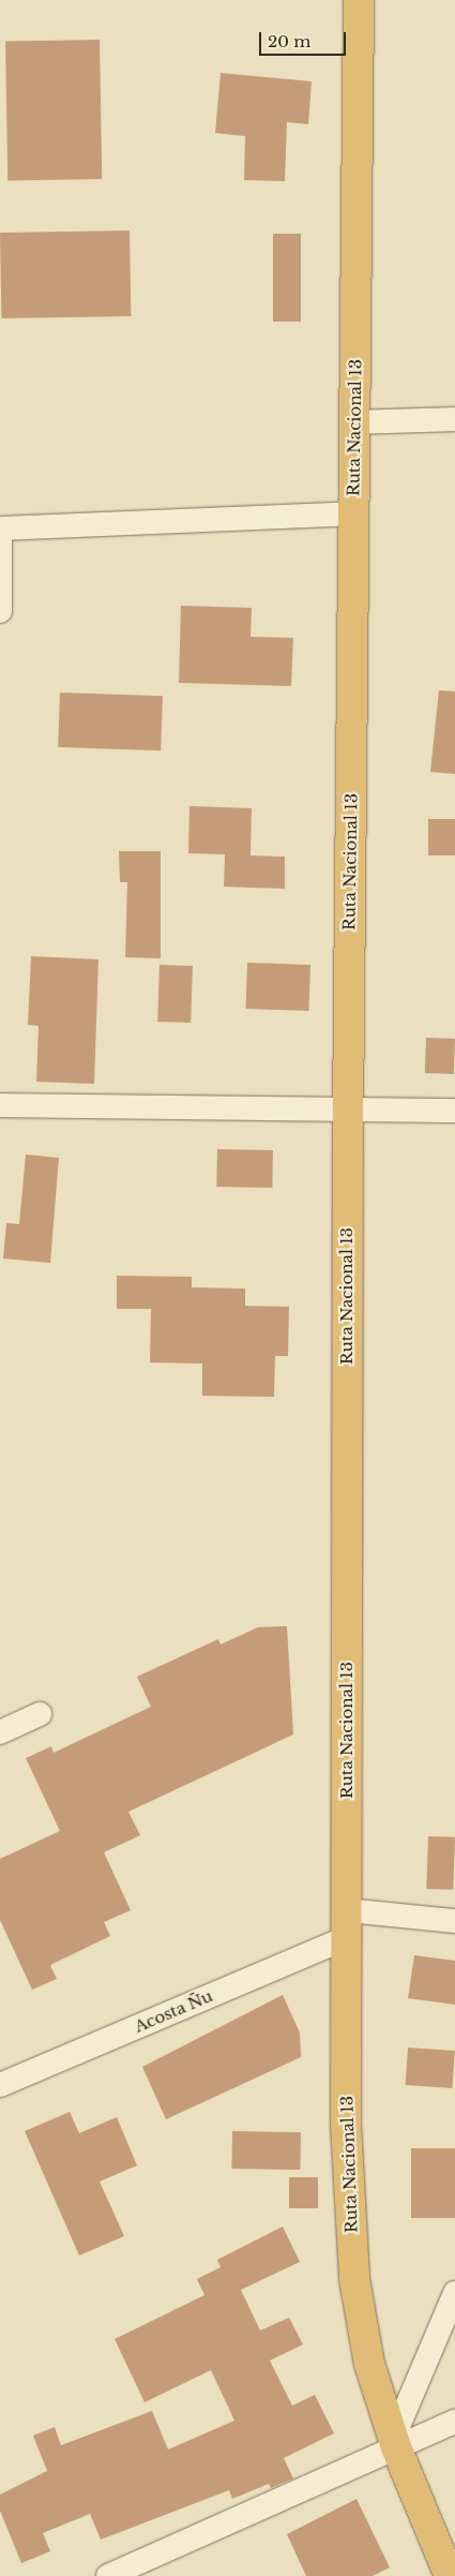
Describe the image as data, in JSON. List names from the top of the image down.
{
  "streets": {
    "highway": ["Ruta Nacional 13"],
    "street": ["Acosta Ñu"]
  },
  "crossings": [
    ["Ruta Nacional 13", "Acosta Ñu"]
  ],
  "scale_bar": "20 m"
}
